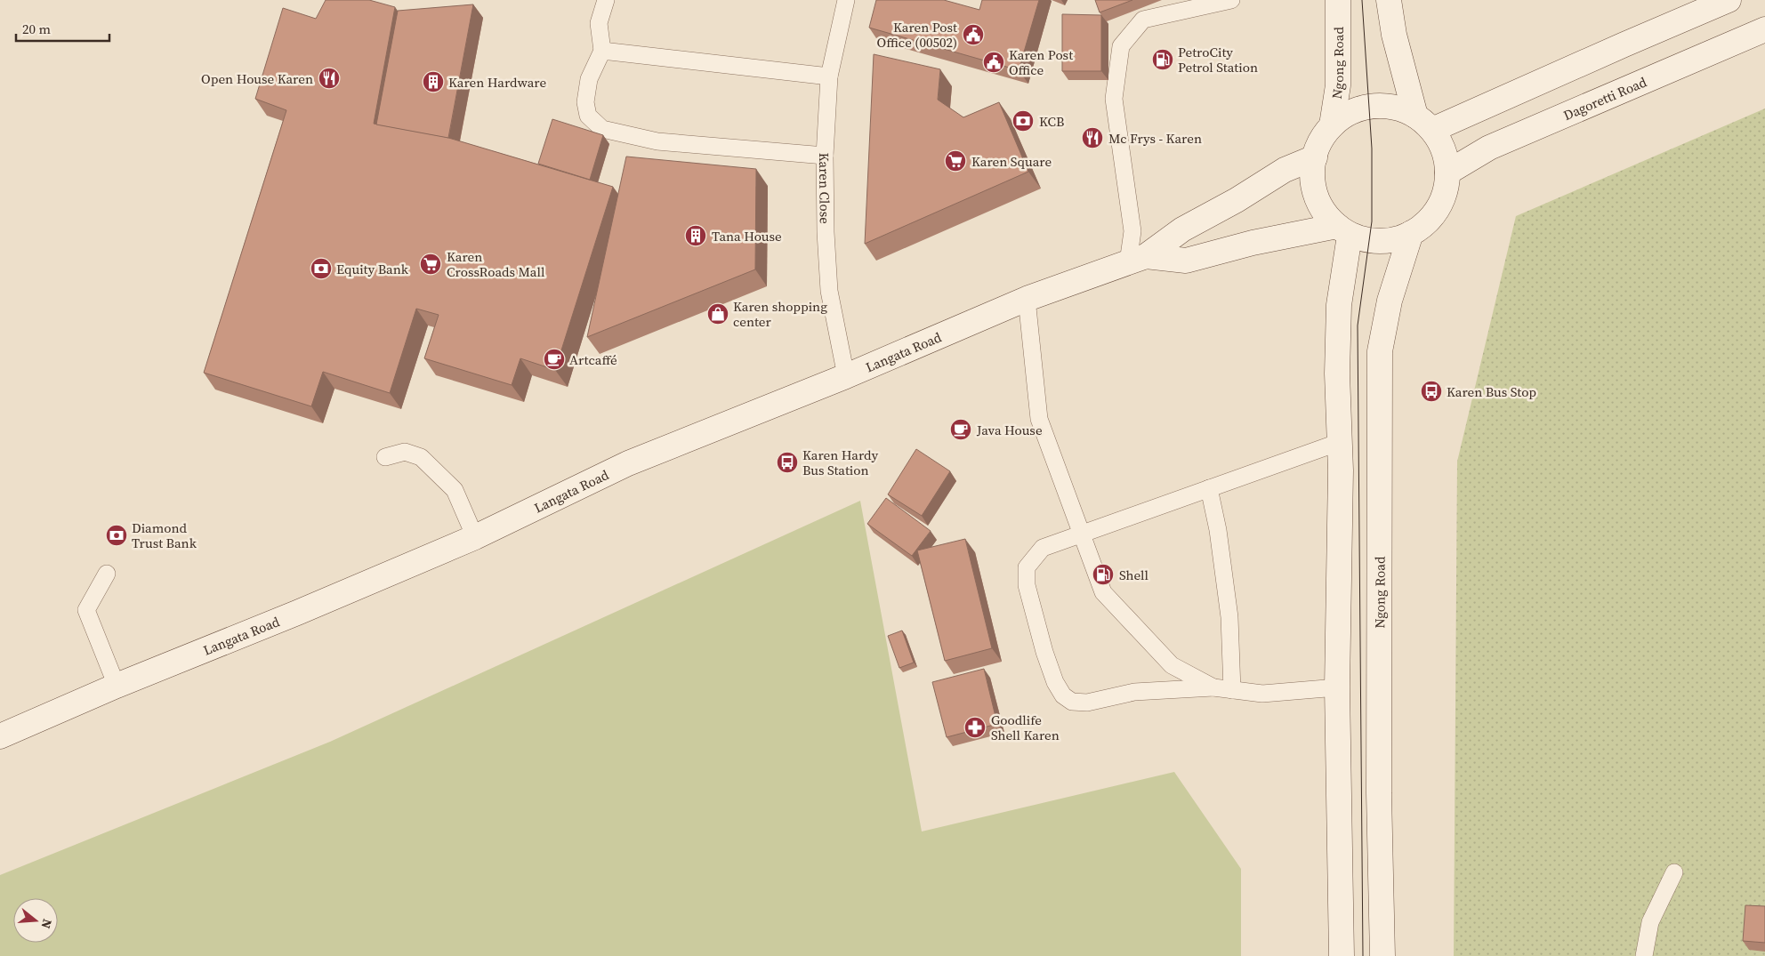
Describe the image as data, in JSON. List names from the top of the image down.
{
  "streets": {
    "main road": ["Ngong Road", "Dagoretti Road", "Langata Road"],
    "lane": ["Karen Close"]
  },
  "crossings": [
    ["Ngong Road", "Dagoretti Road"],
    ["Karen Close", "Langata Road"]
  ],
  "places": {
    "public building": ["Karen Post Office (00502)", "Karen Post Office"],
    "fuel station": ["PetroCity Petrol Station", "Shell"],
    "restaurant": ["Open House Karen", "Mc Frys - Karen"],
    "building": ["Karen Hardware", "Tana House"],
    "bank": ["KCB", "Equity Bank", "Diamond Trust Bank"],
    "supermarket": ["Karen Square", "Karen CrossRoads Mall"],
    "shop": ["Karen shopping center"],
    "cafe": ["Artcaffé", "Java House"],
    "bus stop": ["Karen Bus Stop", "Karen Hardy Bus Station"],
    "pharmacy": ["Goodlife Shell Karen"]
  },
  "scale_bar": "20 m",
  "north": "right"
}
